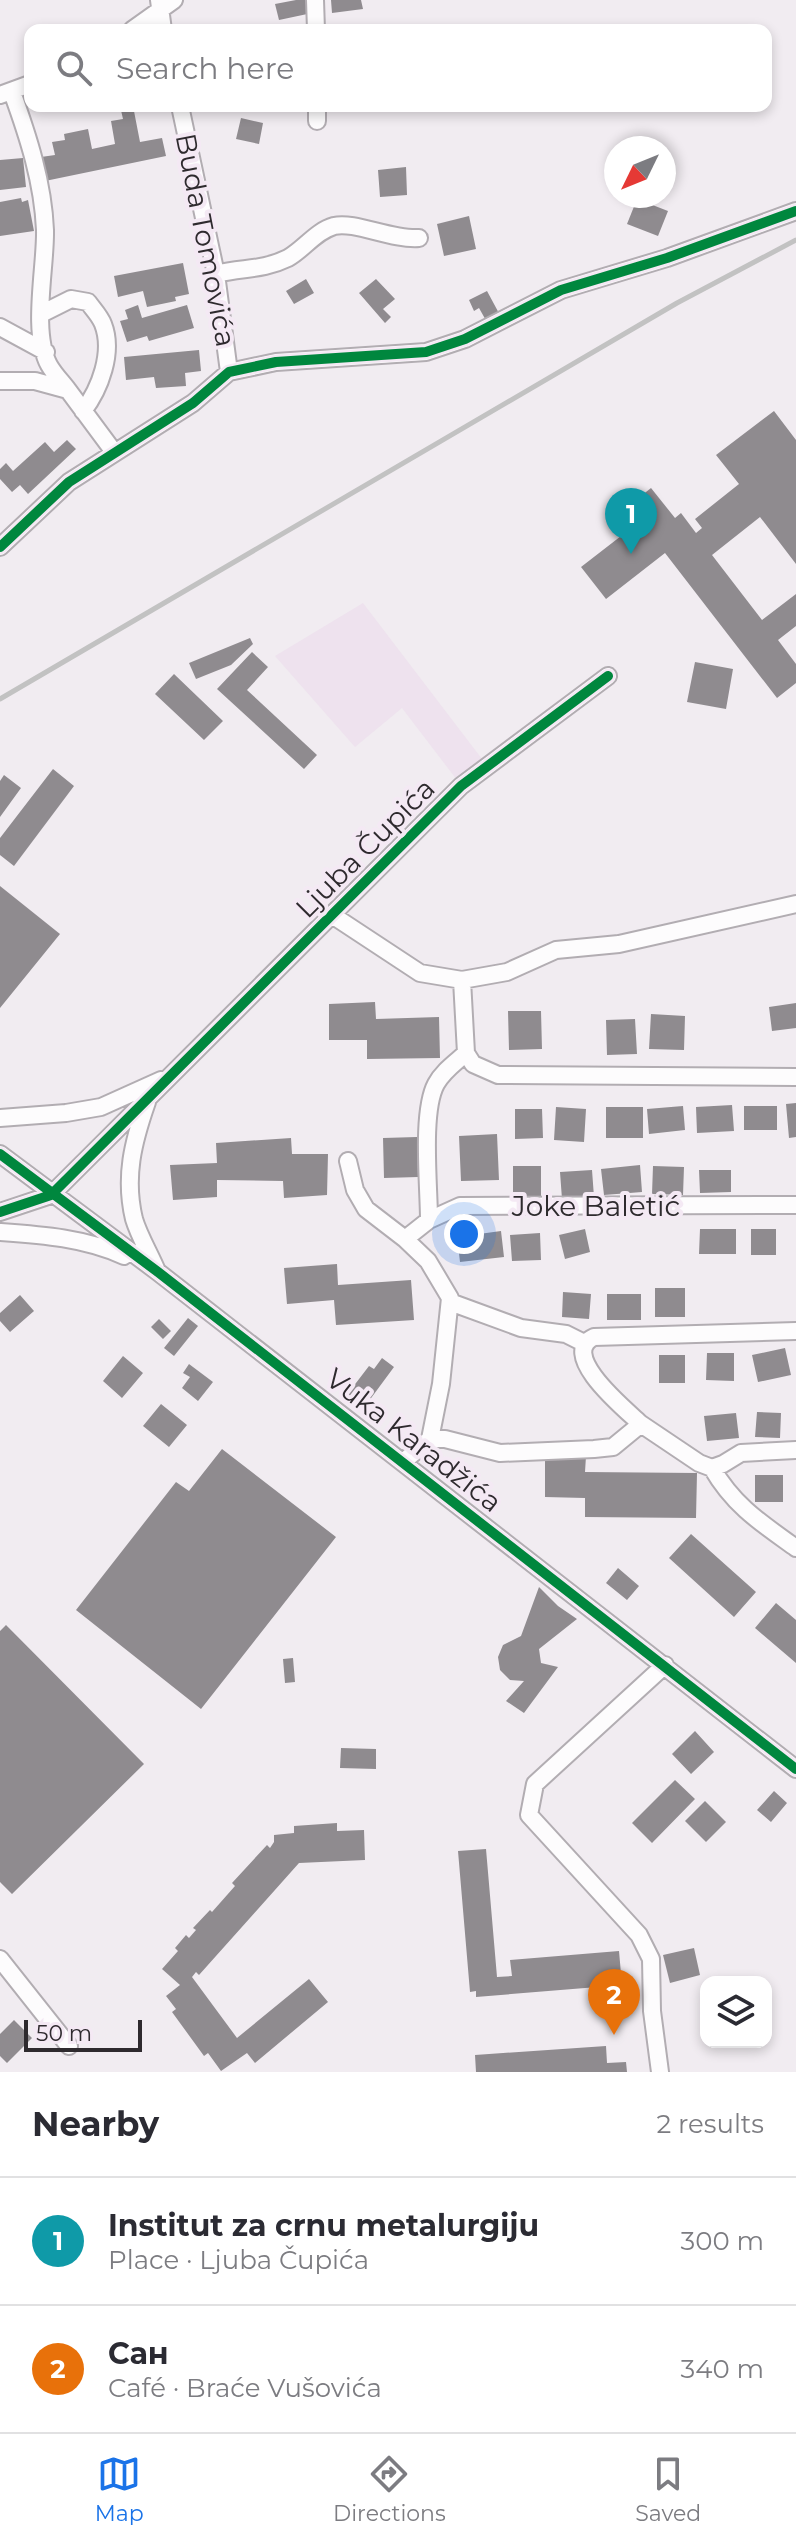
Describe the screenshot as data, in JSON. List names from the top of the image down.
{
  "streets": {
    "street": [
      "Buda Tomovića",
      "Ljuba Čupića",
      "Joke Baletić",
      "Vuka Karadžića"
    ]
  },
  "crossings": [
    ["Ljuba Čupića", "Vuka Karadžića"]
  ],
  "scale_bar": "50 m",
  "north": "bottom left",
  "page": {
    "search": "Search here",
    "pins": ["1", "2"],
    "scale": "50 m",
    "heading": ["Nearby", "2 results"],
    "list": [
      {
        "mark": "1",
        "name": "Institut za crnu metalurgiju",
        "note": "Place · Ljuba Čupića",
        "value": "300 m"
      },
      {
        "mark": "2",
        "name": "Сан",
        "note": "Café · Braće Vušovića",
        "value": "340 m"
      }
    ],
    "nav": ["Map", "Directions", "Saved"]
  }
}
